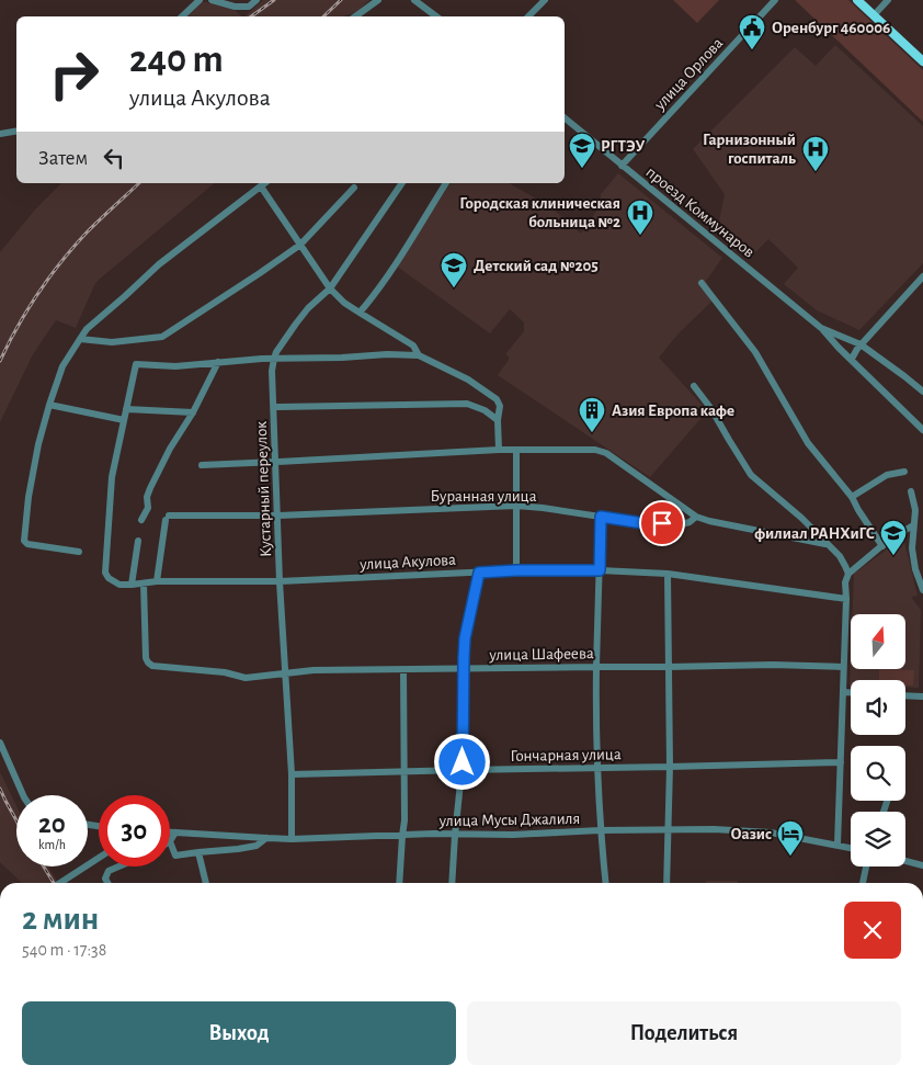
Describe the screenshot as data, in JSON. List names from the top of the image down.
{
  "streets": {
    "street": [
      "улица Орлова",
      "проезд Коммунаров",
      "Кустарный переулок",
      "Буранная улица",
      "улица Акулова",
      "улица Шафеева",
      "Гончарная улица",
      "улица Мусы Джалиля"
    ]
  },
  "crossings": [
    ["улица Орлова", "проезд Коммунаров"],
    ["Кустарный переулок", "Буранная улица"],
    ["Кустарный переулок", "улица Акулова"],
    ["Кустарный переулок", "улица Шафеева"],
    ["Кустарный переулок", "Гончарная улица"],
    ["Кустарный переулок", "улица Мусы Джалиля"],
    ["Буранная улица", "улица Акулова"],
    ["улица Акулова", "улица Шафеева"]
  ],
  "places": {
    "public building": ["Оренбург 460006"],
    "school or university": ["РГТЭУ", "Детский сад №205", "филиал РАНХиГС"],
    "hospital": ["Гарнизонный госпиталь", "Городская клиническая больница №2"],
    "building": ["Азия Европа кафе"],
    "hotel": ["Оазис"]
  },
  "north": "top",
  "page": {
    "turn": ["240 m", "улица Акулова"],
    "then": "Затем",
    "speed": "20 km/h",
    "limit": "30",
    "heading": ["2 мин", "540 m · 17:38"],
    "buttons": ["Выход", "Поделиться"]
  }
}
